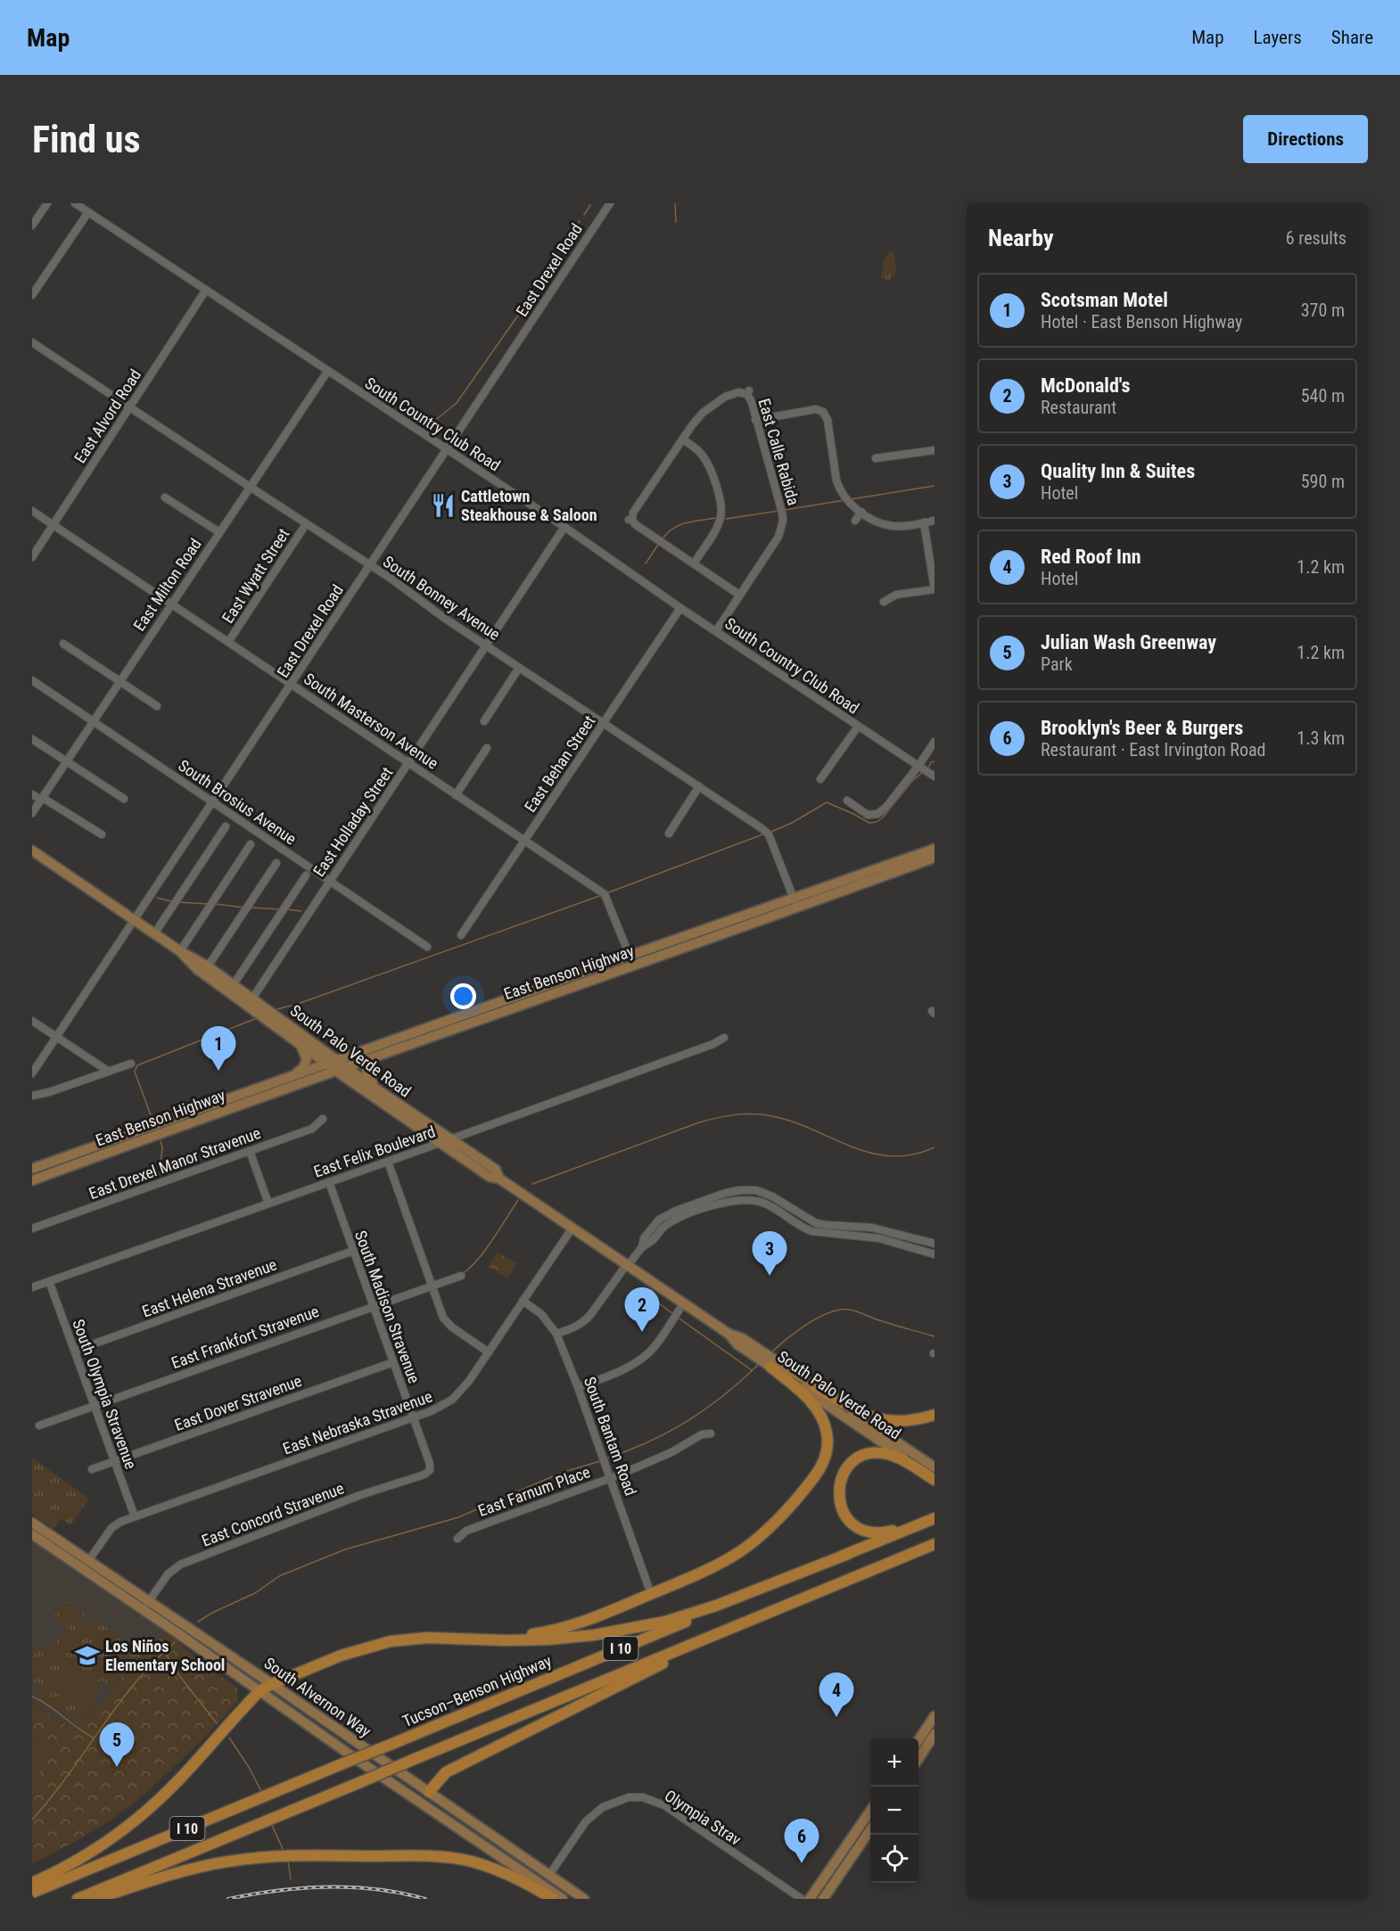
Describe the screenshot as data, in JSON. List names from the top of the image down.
{
  "streets": {
    "highway": ["I 10", "Tucson–Benson Highway"],
    "main road": ["East Benson Highway", "South Palo Verde Road", "South Alvernon Way"],
    "street": [
      "East Drexel Road",
      "East Alvord Road",
      "South Country Club Road",
      "East Calle Rabida",
      "East Wyatt Street",
      "East Milton Road",
      "South Bonney Avenue",
      "South Masterson Avenue",
      "East Behan Street",
      "South Brosius Avenue",
      "East Holladay Street",
      "East Felix Boulevard",
      "East Drexel Manor Stravenue",
      "East Helena Stravenue",
      "South Madison Stravenue",
      "East Frankfort Stravenue",
      "South Olympia Stravenue",
      "East Dover Stravenue",
      "East Nebraska Stravenue",
      "South Bantam Road",
      "East Farnum Place",
      "East Concord Stravenue",
      "Olympia Strav"
    ]
  },
  "crossings": [
    ["East Drexel Road", "South Country Club Road"],
    ["East Drexel Road", "South Bonney Avenue"],
    ["East Drexel Road", "South Masterson Avenue"],
    ["East Drexel Road", "South Brosius Avenue"],
    ["East Drexel Road", "South Palo Verde Road"],
    ["East Alvord Road", "South Country Club Road"],
    ["East Alvord Road", "South Bonney Avenue"],
    ["East Alvord Road", "South Masterson Avenue"],
    ["South Country Club Road", "East Calle Rabida"],
    ["South Country Club Road", "East Milton Road"],
    ["South Country Club Road", "East Behan Street"],
    ["South Country Club Road", "East Holladay Street"],
    ["East Wyatt Street", "South Bonney Avenue"],
    ["East Wyatt Street", "South Masterson Avenue"],
    ["East Milton Road", "South Bonney Avenue"],
    ["East Milton Road", "South Masterson Avenue"],
    ["East Milton Road", "South Brosius Avenue"],
    ["South Bonney Avenue", "East Behan Street"],
    ["South Bonney Avenue", "East Holladay Street"],
    ["South Bonney Avenue", "East Benson Highway"],
    ["South Masterson Avenue", "East Behan Street"],
    ["South Masterson Avenue", "East Holladay Street"],
    ["South Masterson Avenue", "East Benson Highway"],
    ["South Brosius Avenue", "East Holladay Street"],
    ["East Holladay Street", "South Palo Verde Road"],
    ["East Benson Highway", "South Palo Verde Road"],
    ["South Palo Verde Road", "East Felix Boulevard"],
    ["South Palo Verde Road", "East Nebraska Stravenue"],
    ["East Felix Boulevard", "South Madison Stravenue"],
    ["East Felix Boulevard", "South Olympia Stravenue"],
    ["East Helena Stravenue", "South Madison Stravenue"],
    ["East Helena Stravenue", "South Olympia Stravenue"],
    ["South Madison Stravenue", "East Frankfort Stravenue"],
    ["South Madison Stravenue", "East Dover Stravenue"],
    ["South Madison Stravenue", "East Nebraska Stravenue"],
    ["South Madison Stravenue", "East Concord Stravenue"],
    ["East Frankfort Stravenue", "South Olympia Stravenue"],
    ["South Olympia Stravenue", "East Dover Stravenue"],
    ["South Olympia Stravenue", "East Nebraska Stravenue"],
    ["East Nebraska Stravenue", "South Bantam Road"],
    ["East Nebraska Stravenue", "South Alvernon Way"],
    ["South Bantam Road", "East Farnum Place"],
    ["East Concord Stravenue", "South Alvernon Way"],
    ["South Alvernon Way", "Olympia Strav"]
  ],
  "places": {
    "restaurant": ["Cattletown Steakhouse & Saloon"],
    "school or university": ["Los Niños Elementary School"]
  },
  "page": {
    "header": "Map",
    "nav": ["Map", "Layers", "Share"],
    "buttons": "Directions",
    "title": "Find us",
    "heading": ["Nearby", "6 results"],
    "list": [
      {
        "mark": "1",
        "name": "Scotsman Motel",
        "note": "Hotel · East Benson Highway",
        "value": "370 m"
      },
      {
        "mark": "2",
        "name": "McDonald's",
        "note": "Restaurant",
        "value": "540 m"
      },
      {
        "mark": "3",
        "name": "Quality Inn & Suites",
        "note": "Hotel",
        "value": "590 m"
      },
      {
        "mark": "4",
        "name": "Red Roof Inn",
        "note": "Hotel",
        "value": "1.2 km"
      },
      {
        "mark": "5",
        "name": "Julian Wash Greenway",
        "note": "Park",
        "value": "1.2 km"
      },
      {
        "mark": "6",
        "name": "Brooklyn's Beer & Burgers",
        "note": "Restaurant · East Irvington Road",
        "value": "1.3 km"
      }
    ],
    "pins": [
      "1",
      "3",
      "2",
      "4",
      "5",
      "6"
    ],
    "map_buttons": ["+", "−"]
  }
}
